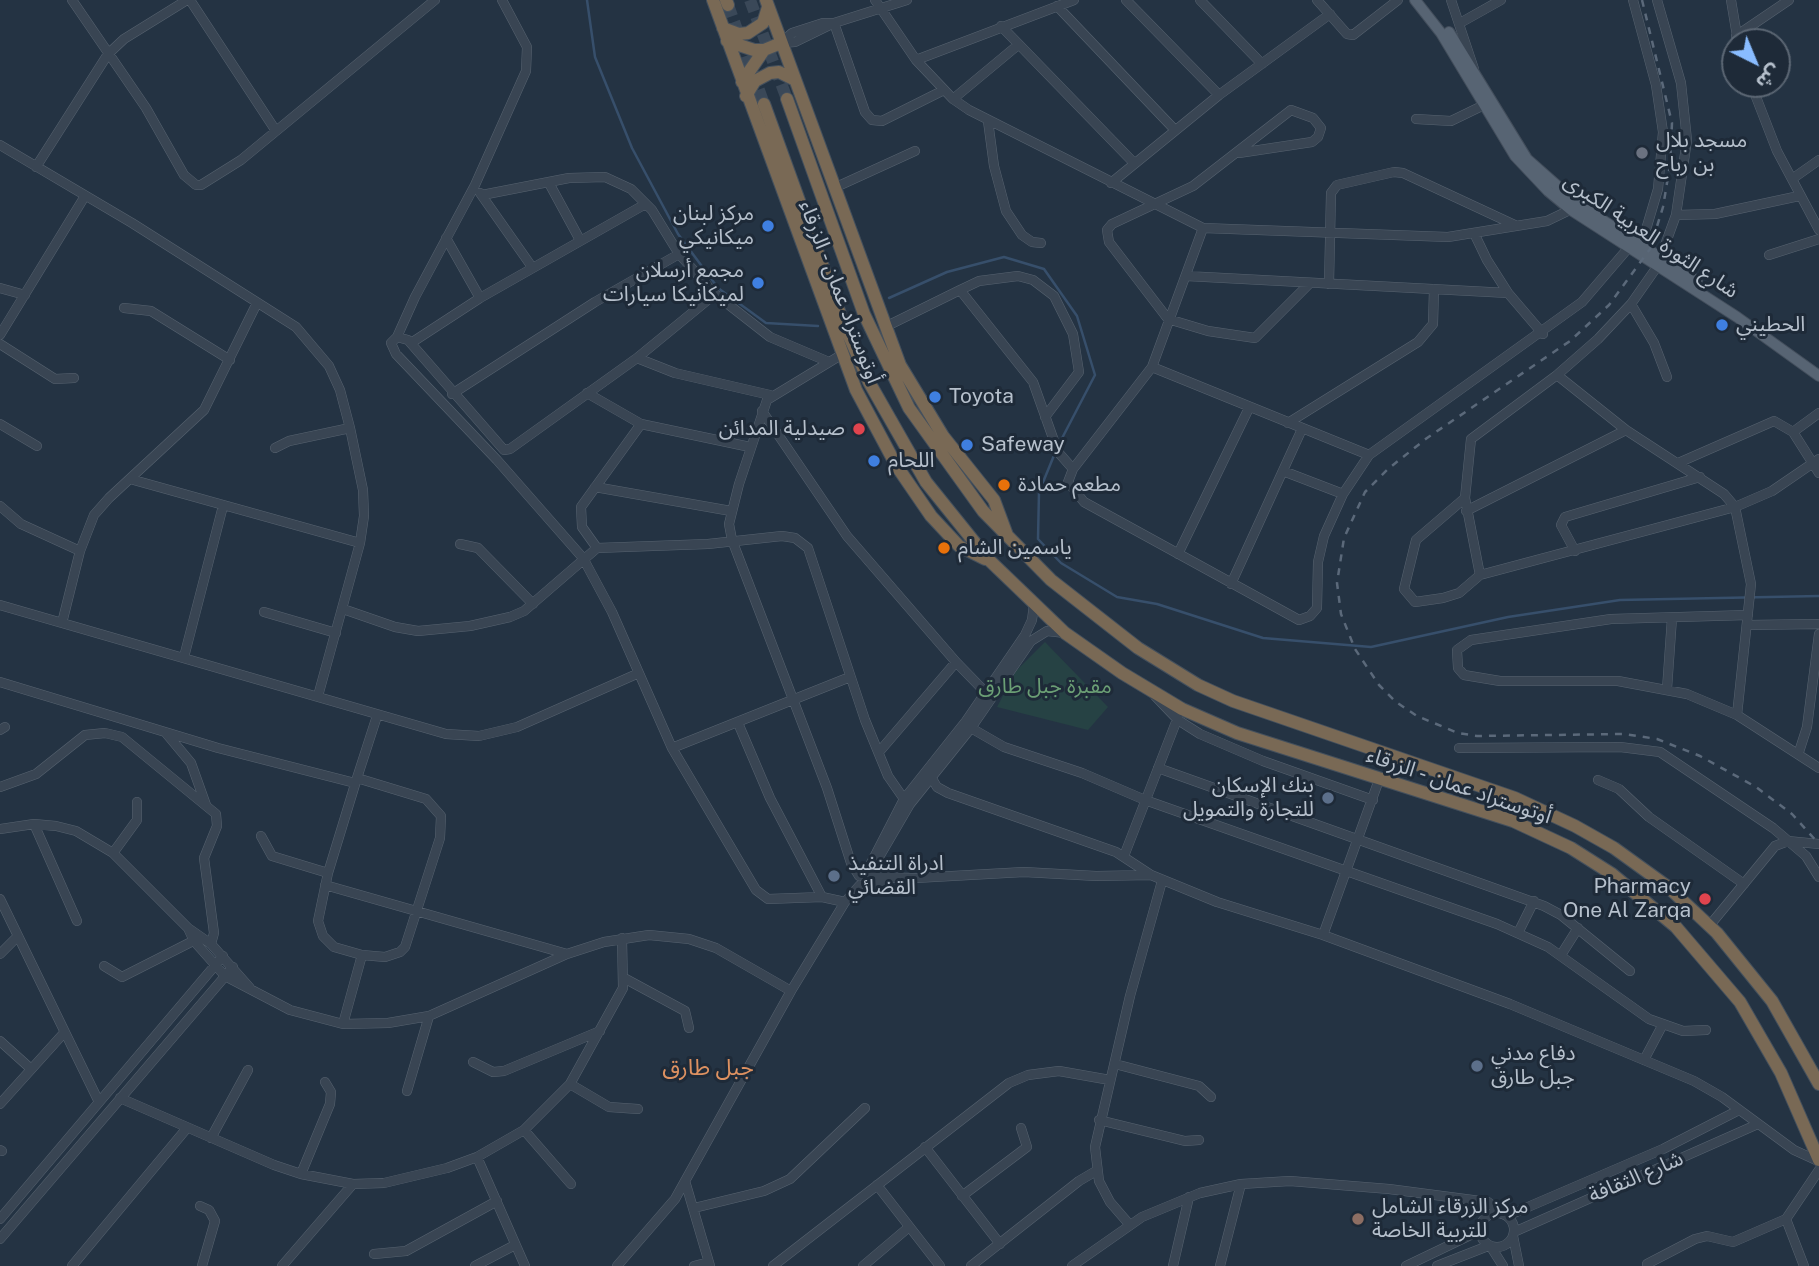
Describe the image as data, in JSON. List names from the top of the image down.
{
  "streets": {
    "highway": ["أوتوستراد عمان - الزرقاء"],
    "main road": ["شارع الثورة العربية الكبرى"],
    "street": ["شارع الثقافة"]
  },
  "districts": ["جبل طارق"],
  "parks": ["مقبرة جبل طارق"],
  "places": [
    "مسجد بلال بن رباح",
    "مركز لبنان ميكانيكي",
    "مجمع أرسلان لميكانيكا سيارات",
    "الحطيني",
    "Toyota",
    "صيدلية المدائن",
    "Safeway",
    "اللحام",
    "مطعم حمادة",
    "ياسمين الشام",
    "بنك الإسكان للتجارة والتمويل",
    "ادراة التنفيذ القضائي",
    "Pharmacy One Al Zarqa",
    "دفاع مدني جبل طارق",
    "مركز الزرقاء الشامل للتربية الخاصة"
  ],
  "north": "bottom right"
}
